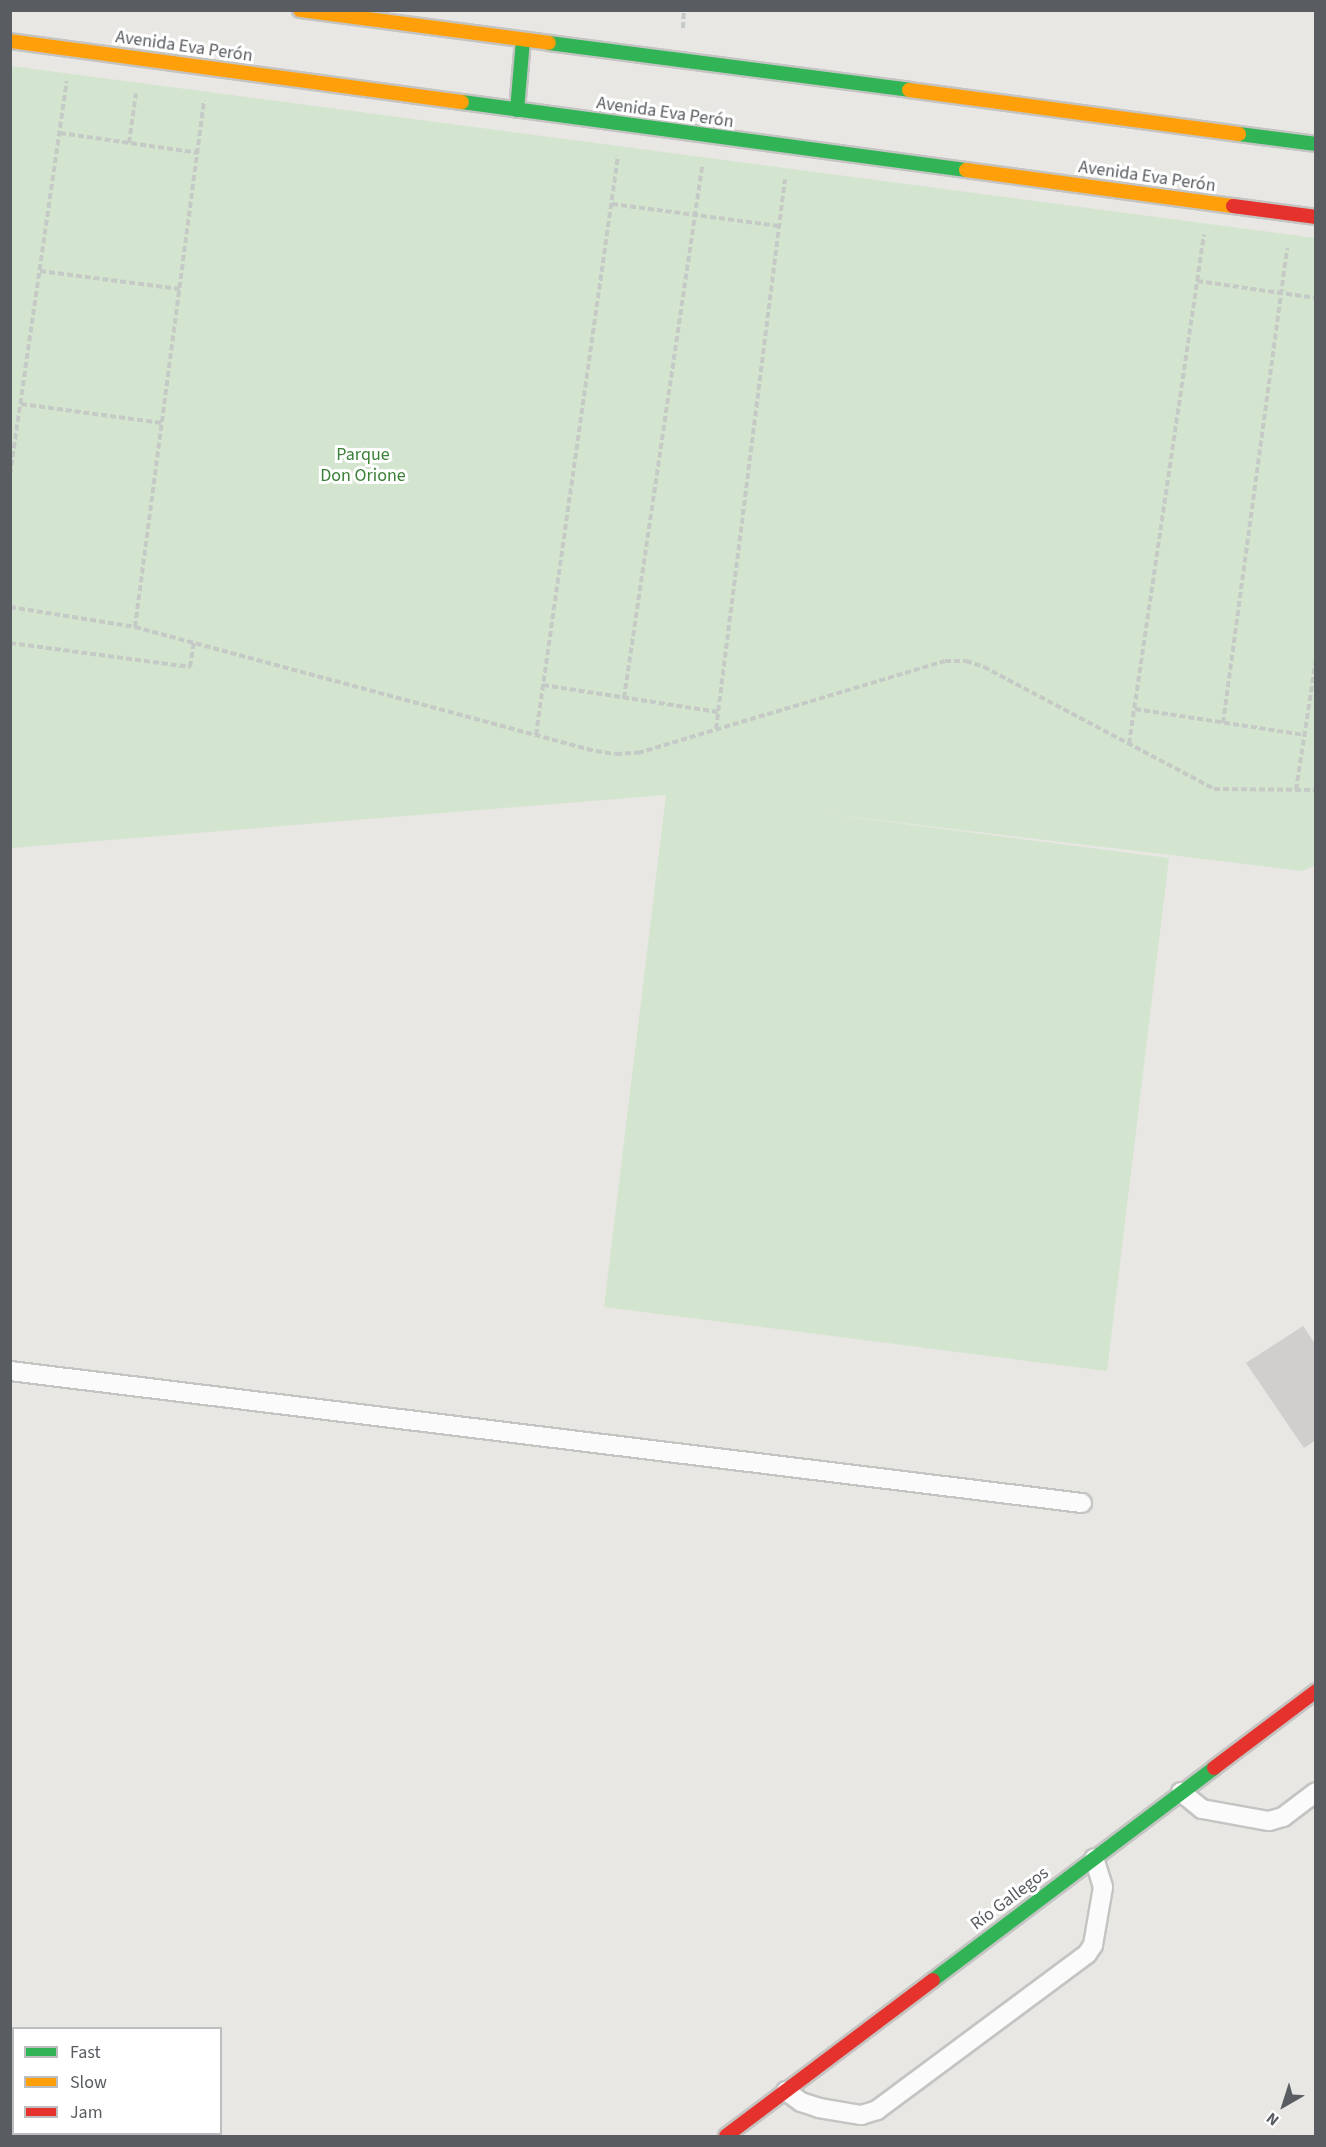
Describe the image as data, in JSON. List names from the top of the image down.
{
  "streets": {
    "main road": ["Avenida Eva Perón", "Río Gallegos"]
  },
  "parks": ["Parque Don Orione"],
  "legend": ["Fast", "Slow", "Jam"],
  "north": "bottom left"
}
